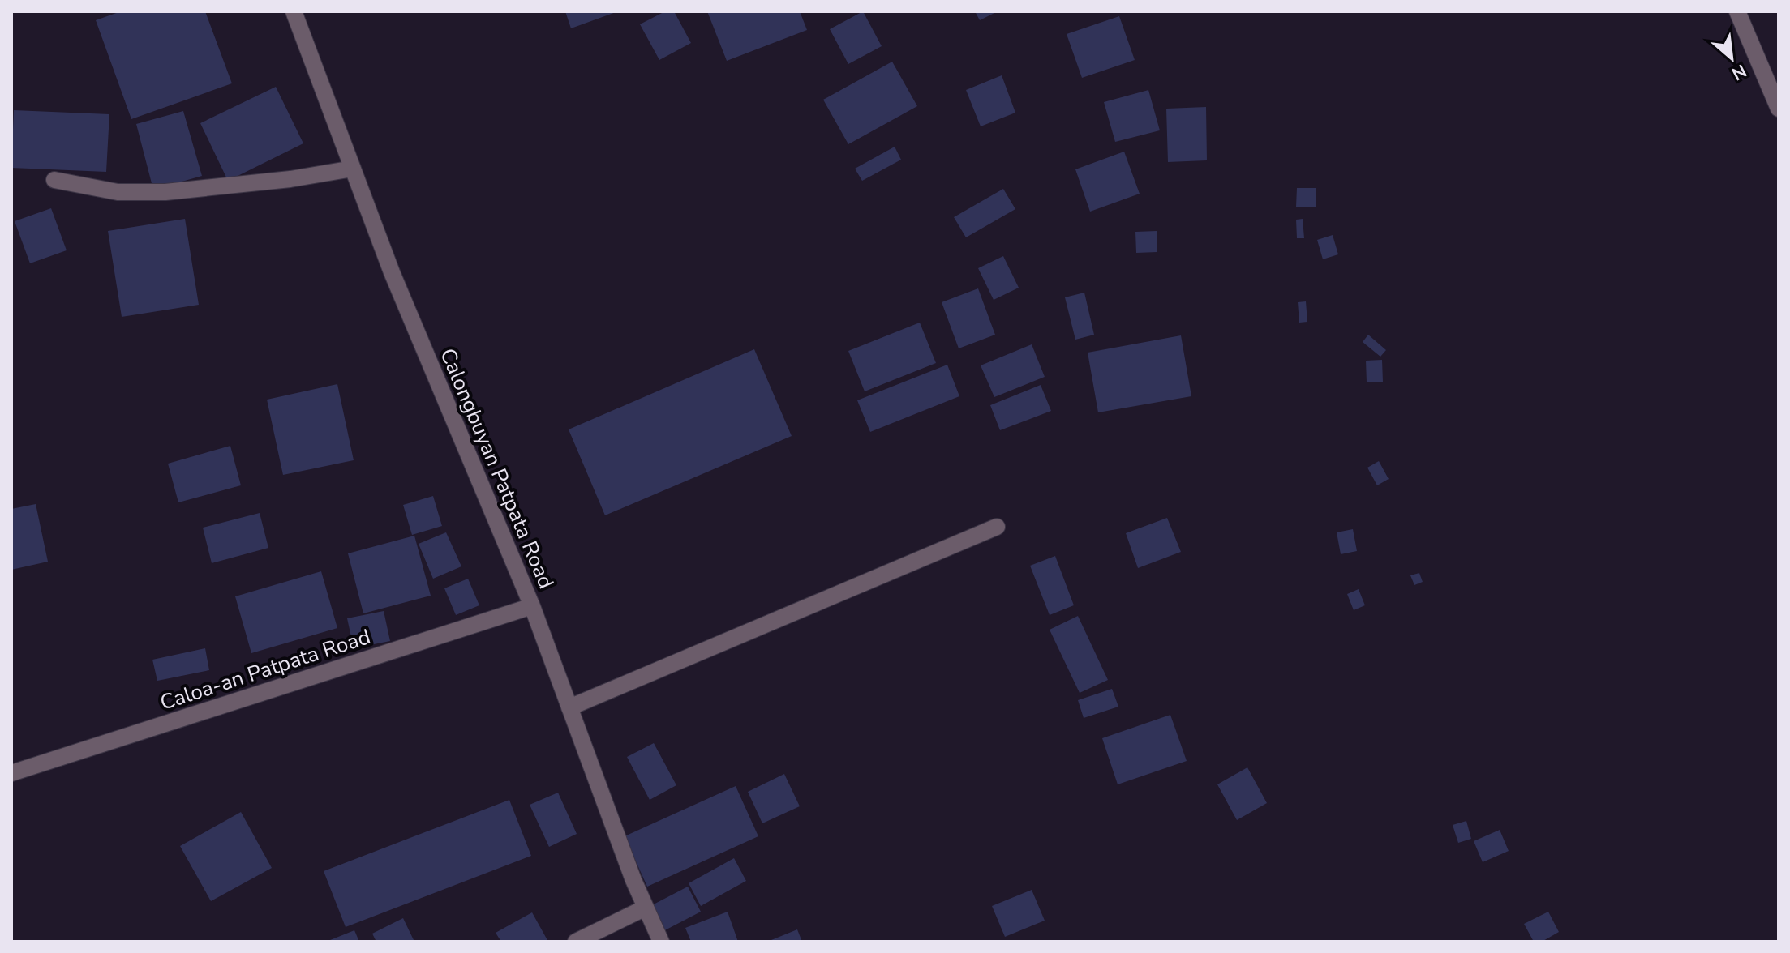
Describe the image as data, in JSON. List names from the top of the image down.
{
  "streets": {
    "street": ["Calongbuyan Patpata Road", "Caloa-an Patpata Road"]
  },
  "crossings": [
    ["Calongbuyan Patpata Road", "Caloa-an Patpata Road"]
  ],
  "north": "bottom right"
}
